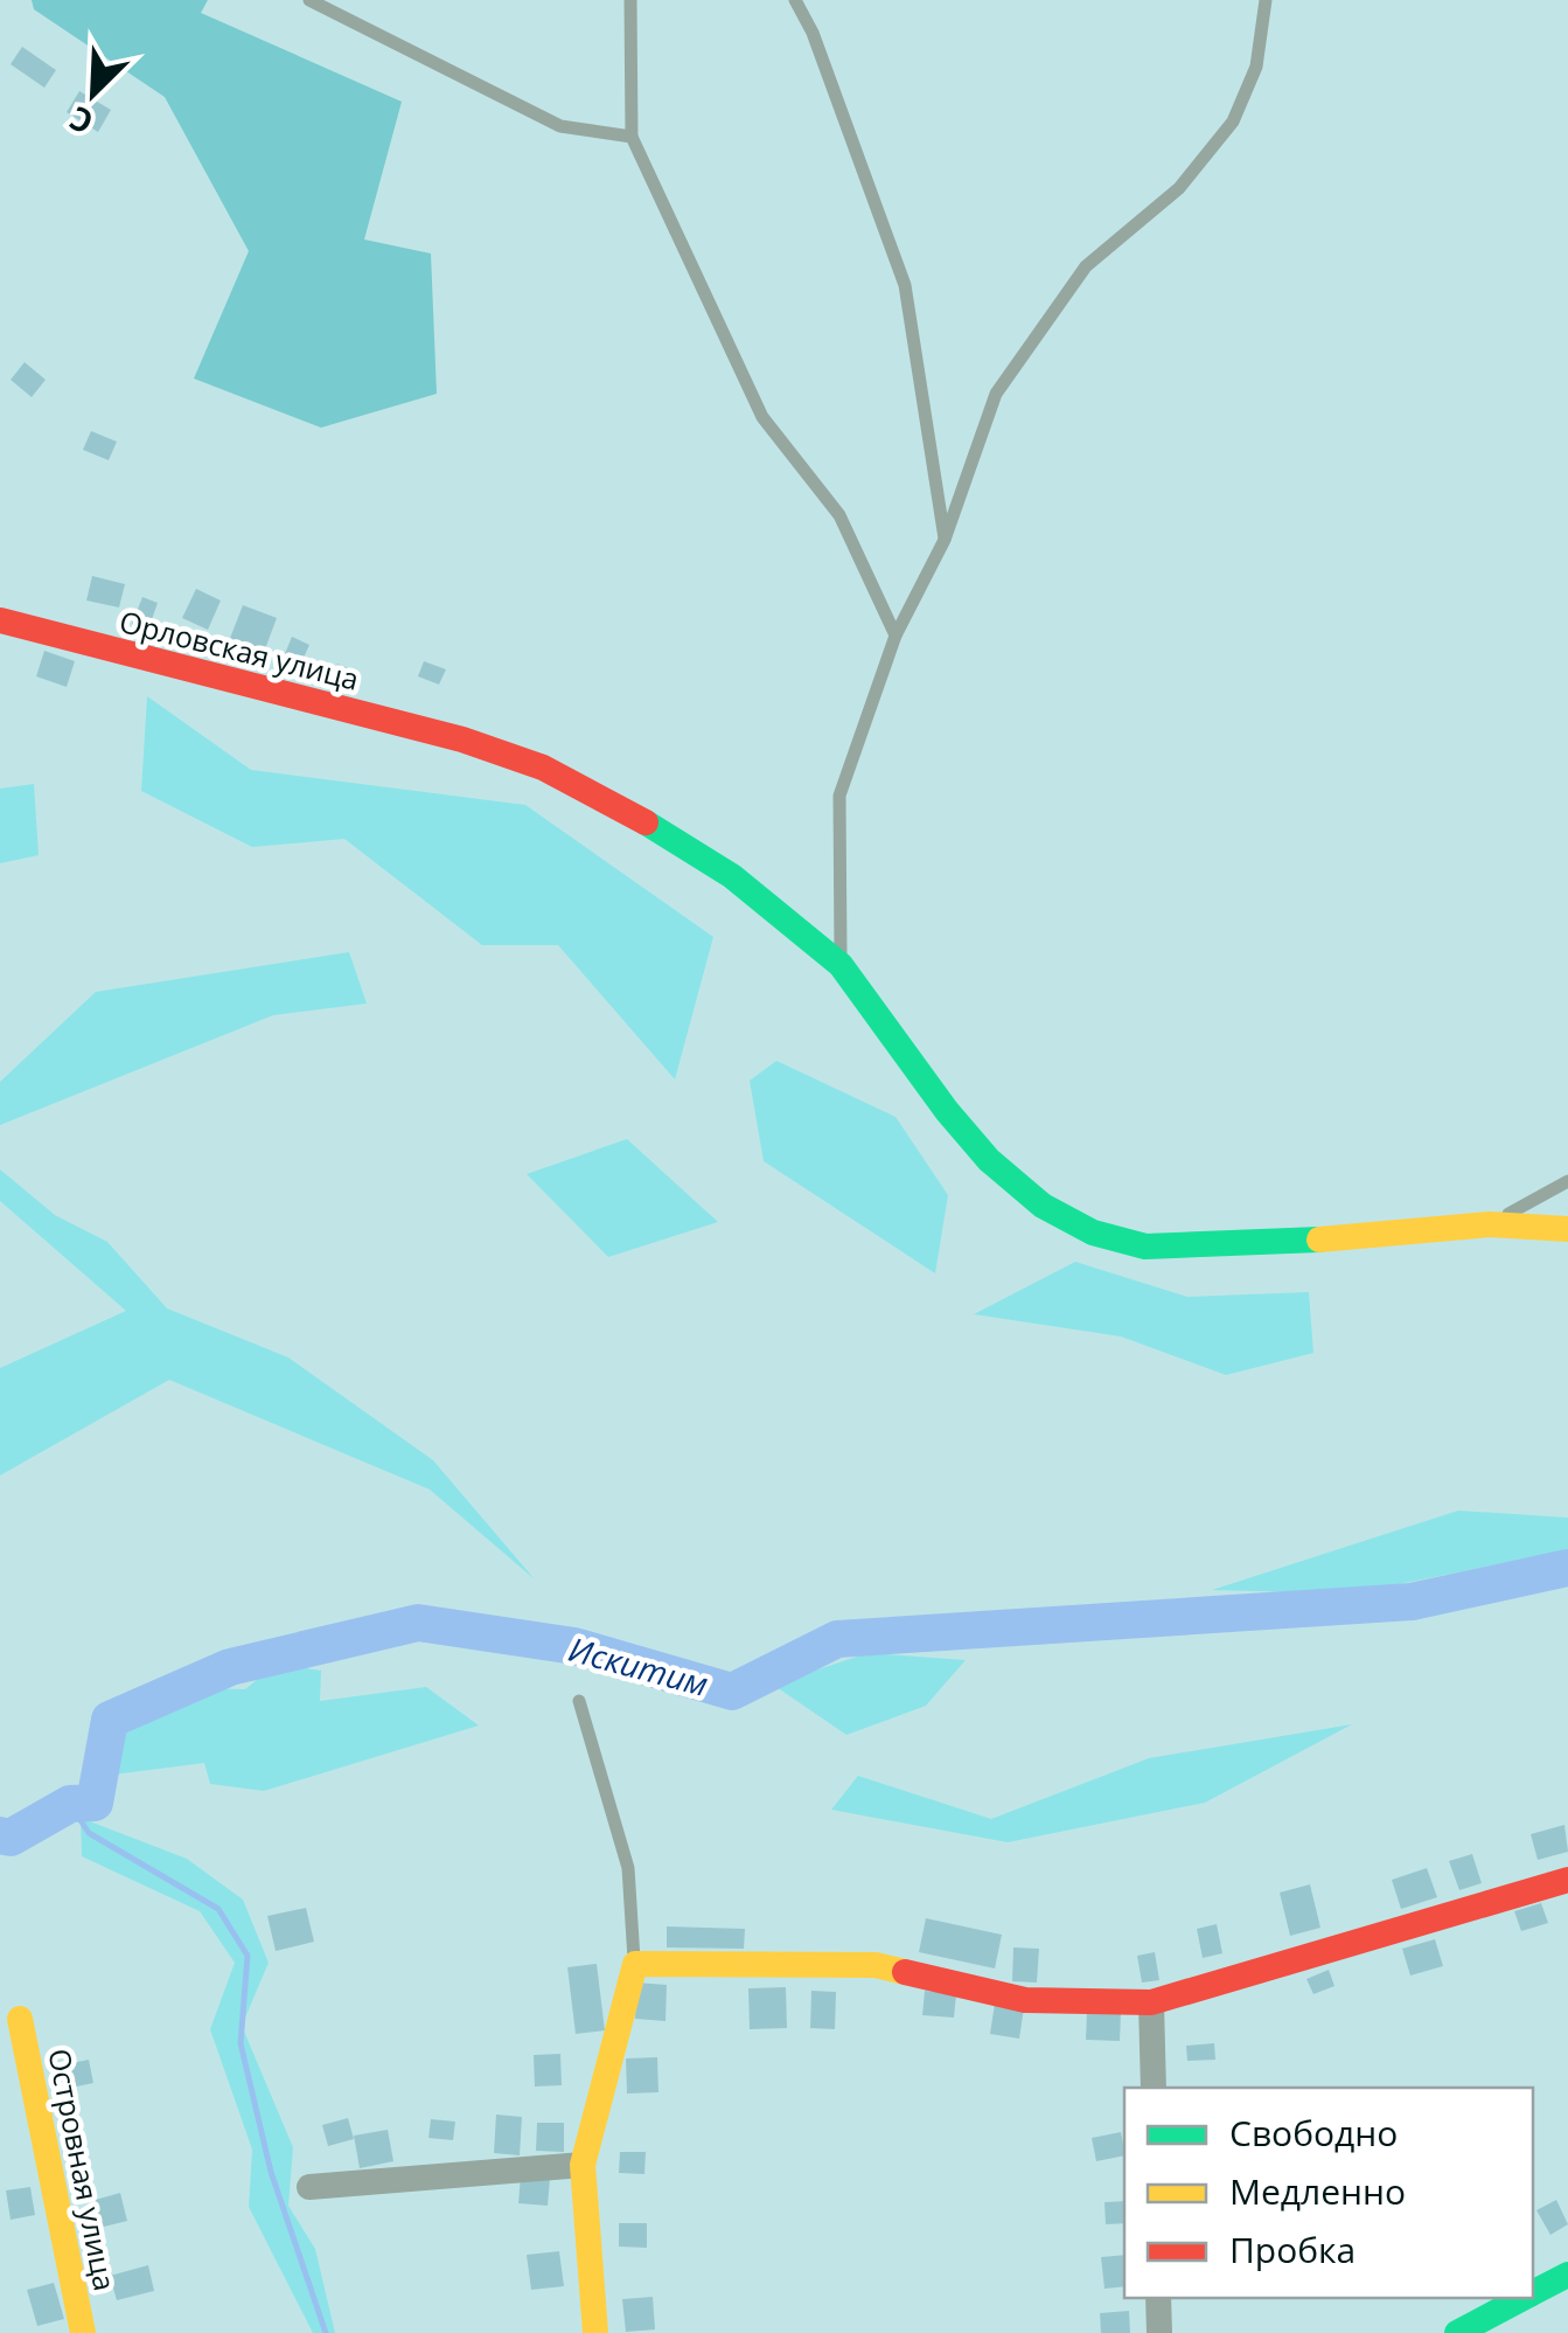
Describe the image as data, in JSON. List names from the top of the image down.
{
  "streets": {
    "street": ["Орловская улица", "Островная улица"]
  },
  "water": ["Искитим"],
  "legend": ["Свободно", "Медленно", "Пробка"],
  "north": "bottom left"
}
